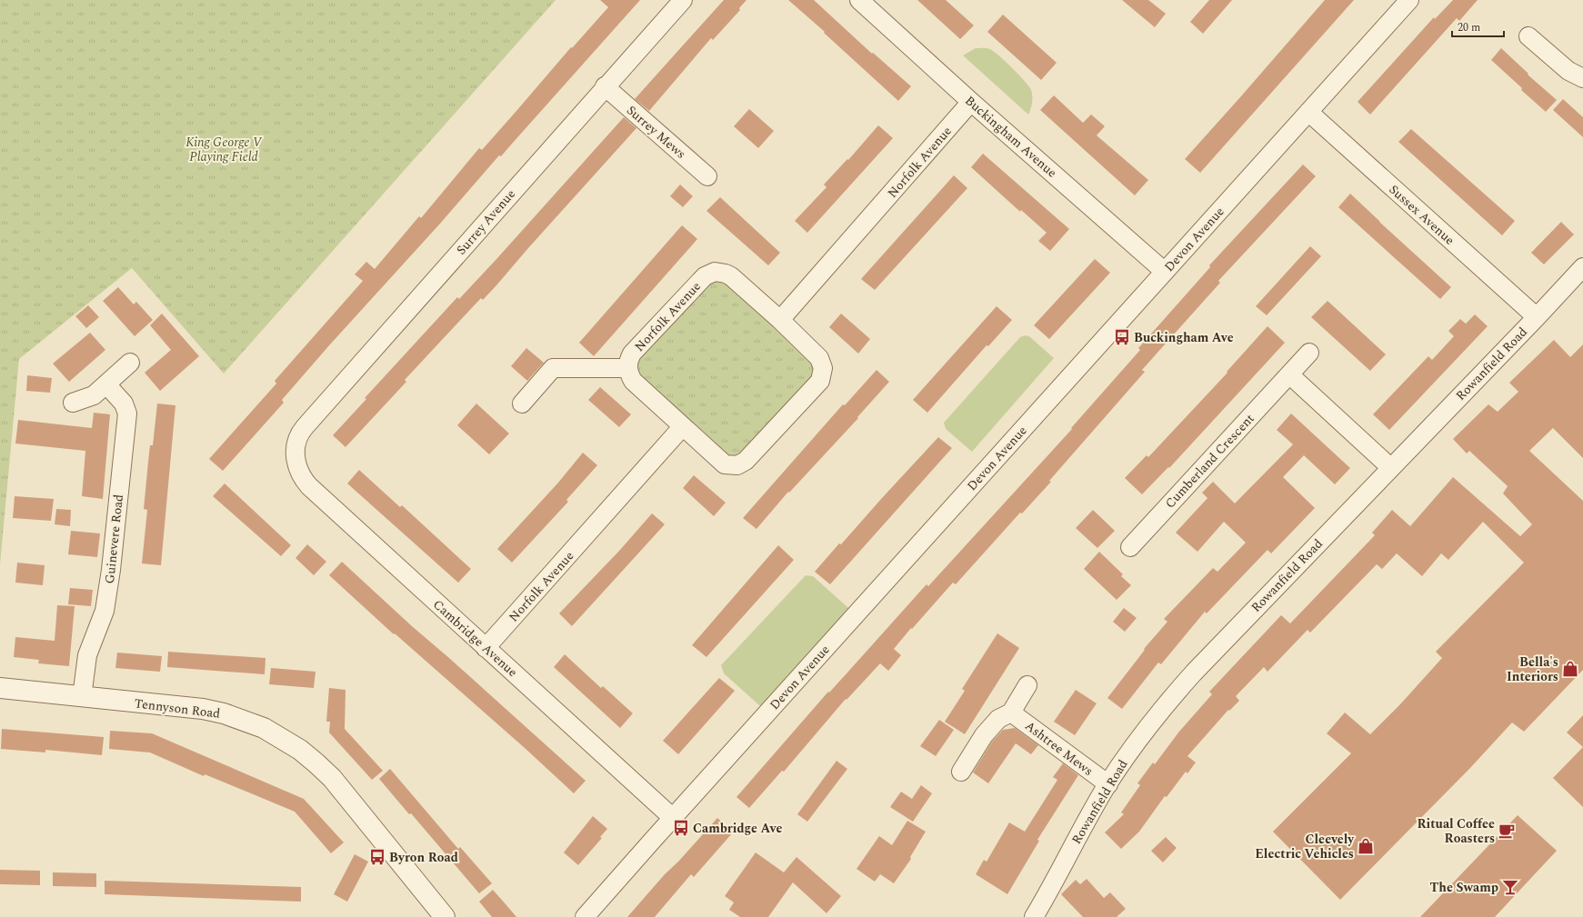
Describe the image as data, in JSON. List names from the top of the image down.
{
  "streets": {
    "street": [
      "Surrey Mews",
      "Buckingham Avenue",
      "Norfolk Avenue",
      "Sussex Avenue",
      "Surrey Avenue",
      "Devon Avenue",
      "Rowanfield Road",
      "Cumberland Crescent",
      "Guinevere Road",
      "Cambridge Avenue",
      "Tennyson Road",
      "Ashtree Mews"
    ]
  },
  "crossings": [
    ["Surrey Mews", "Surrey Avenue"],
    ["Buckingham Avenue", "Norfolk Avenue"],
    ["Buckingham Avenue", "Devon Avenue"],
    ["Norfolk Avenue", "Cambridge Avenue"],
    ["Sussex Avenue", "Devon Avenue"],
    ["Sussex Avenue", "Rowanfield Road"],
    ["Surrey Avenue", "Cambridge Avenue"],
    ["Devon Avenue", "Cambridge Avenue"],
    ["Rowanfield Road", "Ashtree Mews"],
    ["Guinevere Road", "Tennyson Road"]
  ],
  "parks": ["King George V Playing Field"],
  "places": {
    "bus stop": ["Buckingham Ave", "Cambridge Ave", "Byron Road"],
    "shop": ["Bella's Interiors", "Cleevely Electric Vehicles"],
    "cafe": ["Ritual Coffee Roasters"],
    "bar": ["The Swamp"]
  },
  "scale_bar": "20 m"
}
